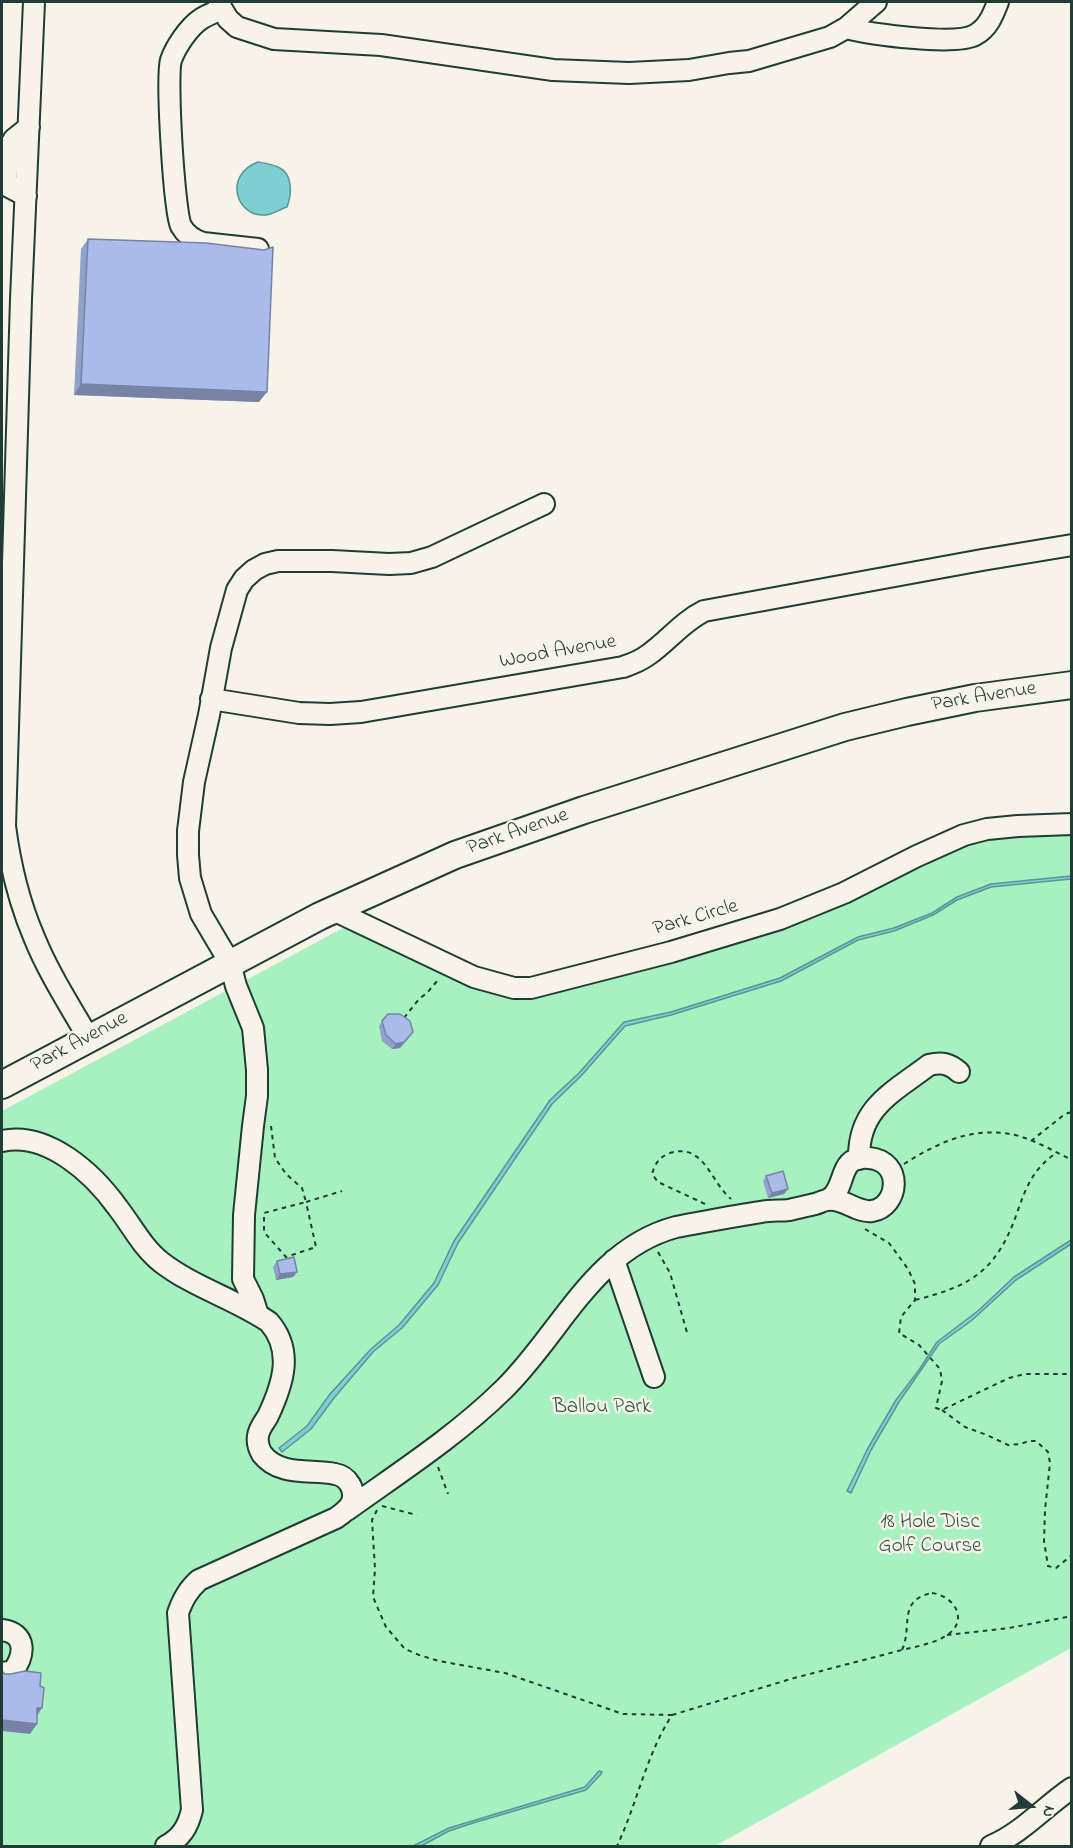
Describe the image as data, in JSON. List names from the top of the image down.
{
  "streets": {
    "main road": ["Park Avenue"],
    "street": ["Wood Avenue", "Park Circle"]
  },
  "crossings": [
    ["Park Avenue", "Park Circle"]
  ],
  "parks": ["Ballou Park", "18 Hole Disc Golf Course"],
  "north": "right"
}
